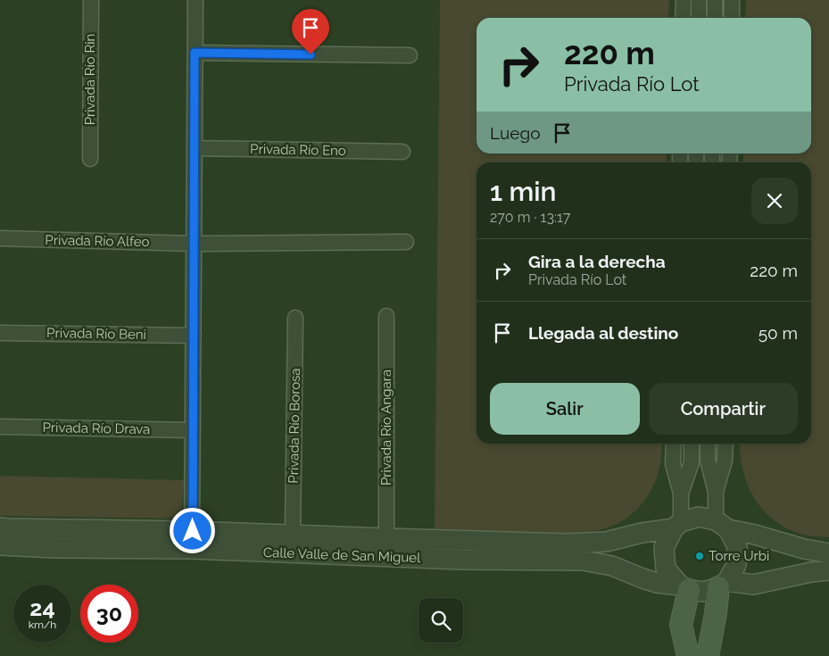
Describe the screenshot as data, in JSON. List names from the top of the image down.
{
  "streets": {
    "street": [
      "Privada Río Rin",
      "Privada Río Eno",
      "Privada Río Alfeo",
      "Privada Río Beni",
      "Privada Río Borosa",
      "Privada Río Angara",
      "Privada Río Drava",
      "Calle Valle de San Miguel"
    ]
  },
  "crossings": [
    ["Privada Río Borosa", "Calle Valle de San Miguel"],
    ["Privada Río Angara", "Calle Valle de San Miguel"]
  ],
  "places": ["Torre Urbi"],
  "page": {
    "turn": ["220 m", "Privada Río Lot"],
    "then": "Luego",
    "heading": ["1 min", "270 m · 13:17"],
    "list": [
      {
        "name": "Gira a la derecha",
        "note": "Privada Río Lot",
        "value": "220 m"
      },
      {
        "name": "Llegada al destino",
        "value": "50 m"
      }
    ],
    "buttons": ["Salir", "Compartir"],
    "speed": "24 km/h",
    "limit": "30"
  }
}
